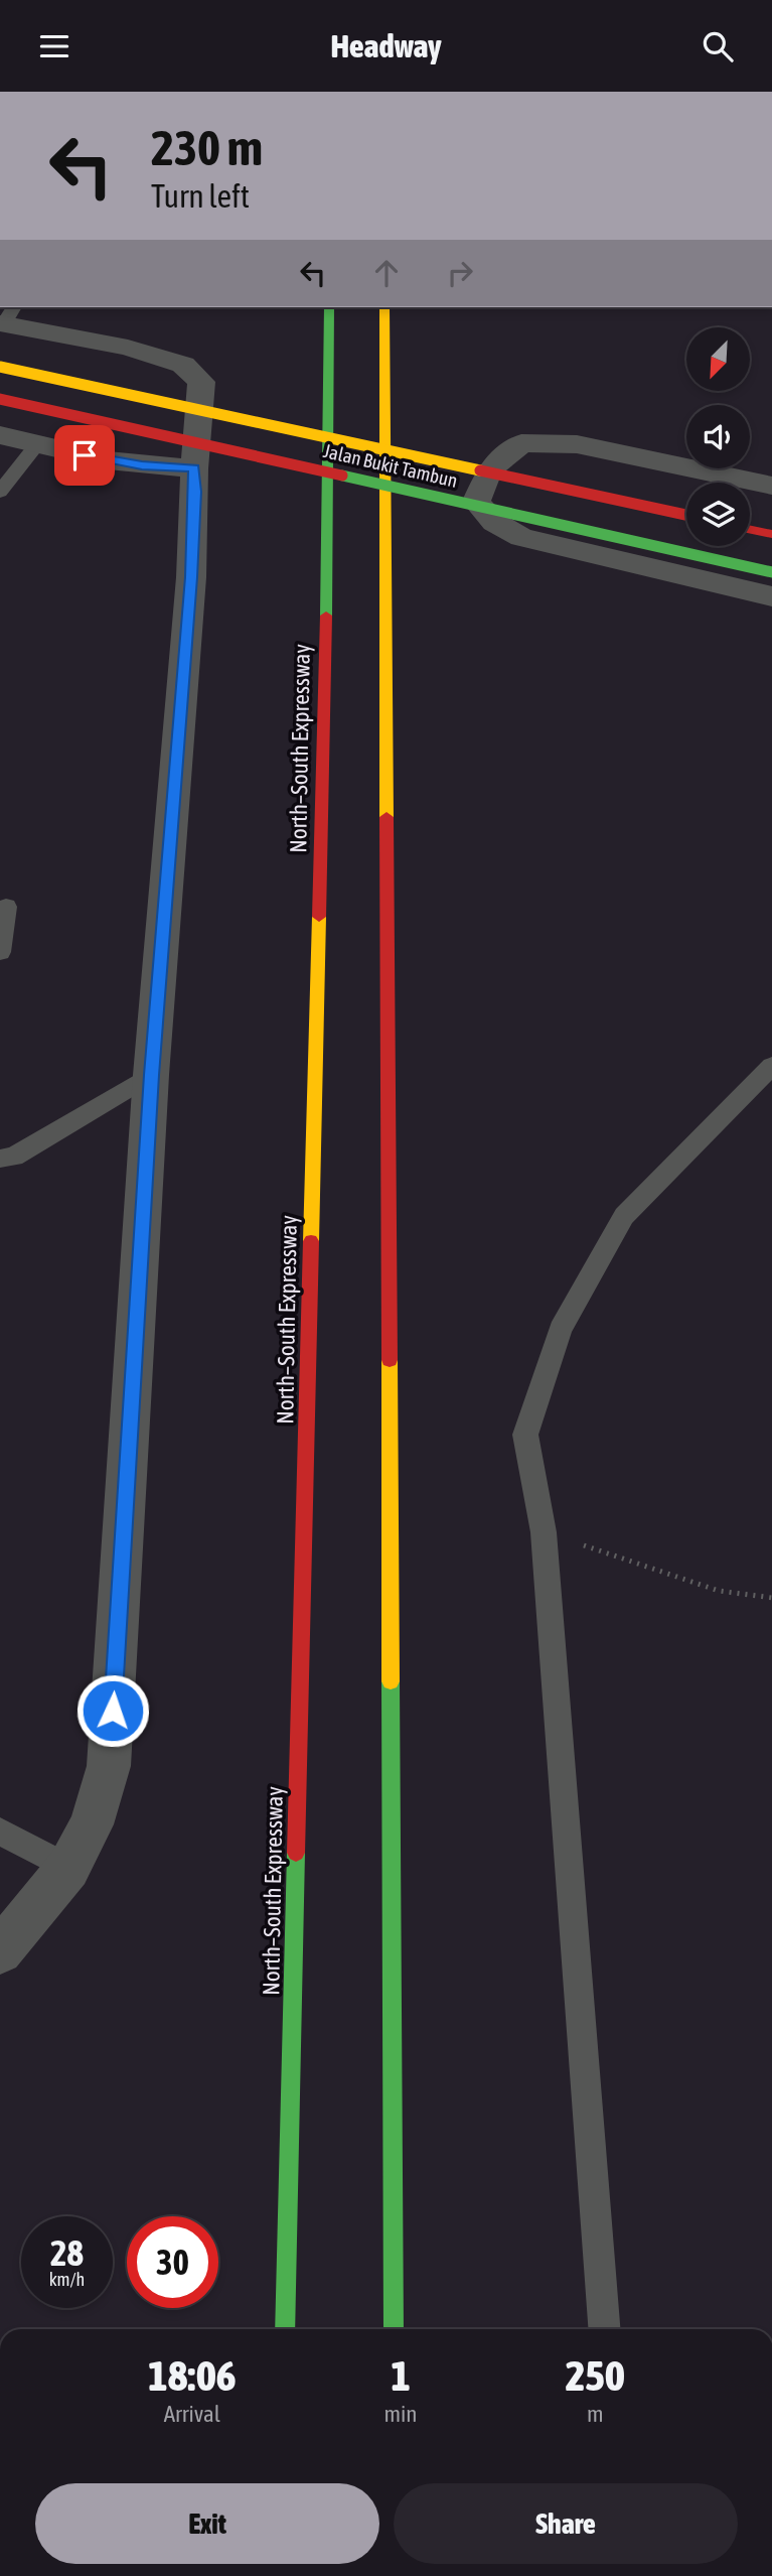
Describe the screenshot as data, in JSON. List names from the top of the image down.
{
  "streets": {
    "main road": ["Jalan Bukit Tambun", "North–South Expressway"]
  },
  "north": "bottom left",
  "page": {
    "header": "Headway",
    "turn": ["230 m", "Turn left"],
    "speed": "28 km/h",
    "limit": "30",
    "eta": [
      "18:06",
      "Arrival",
      "1",
      "min",
      "250",
      "m"
    ],
    "buttons": ["Exit", "Share"]
  }
}
